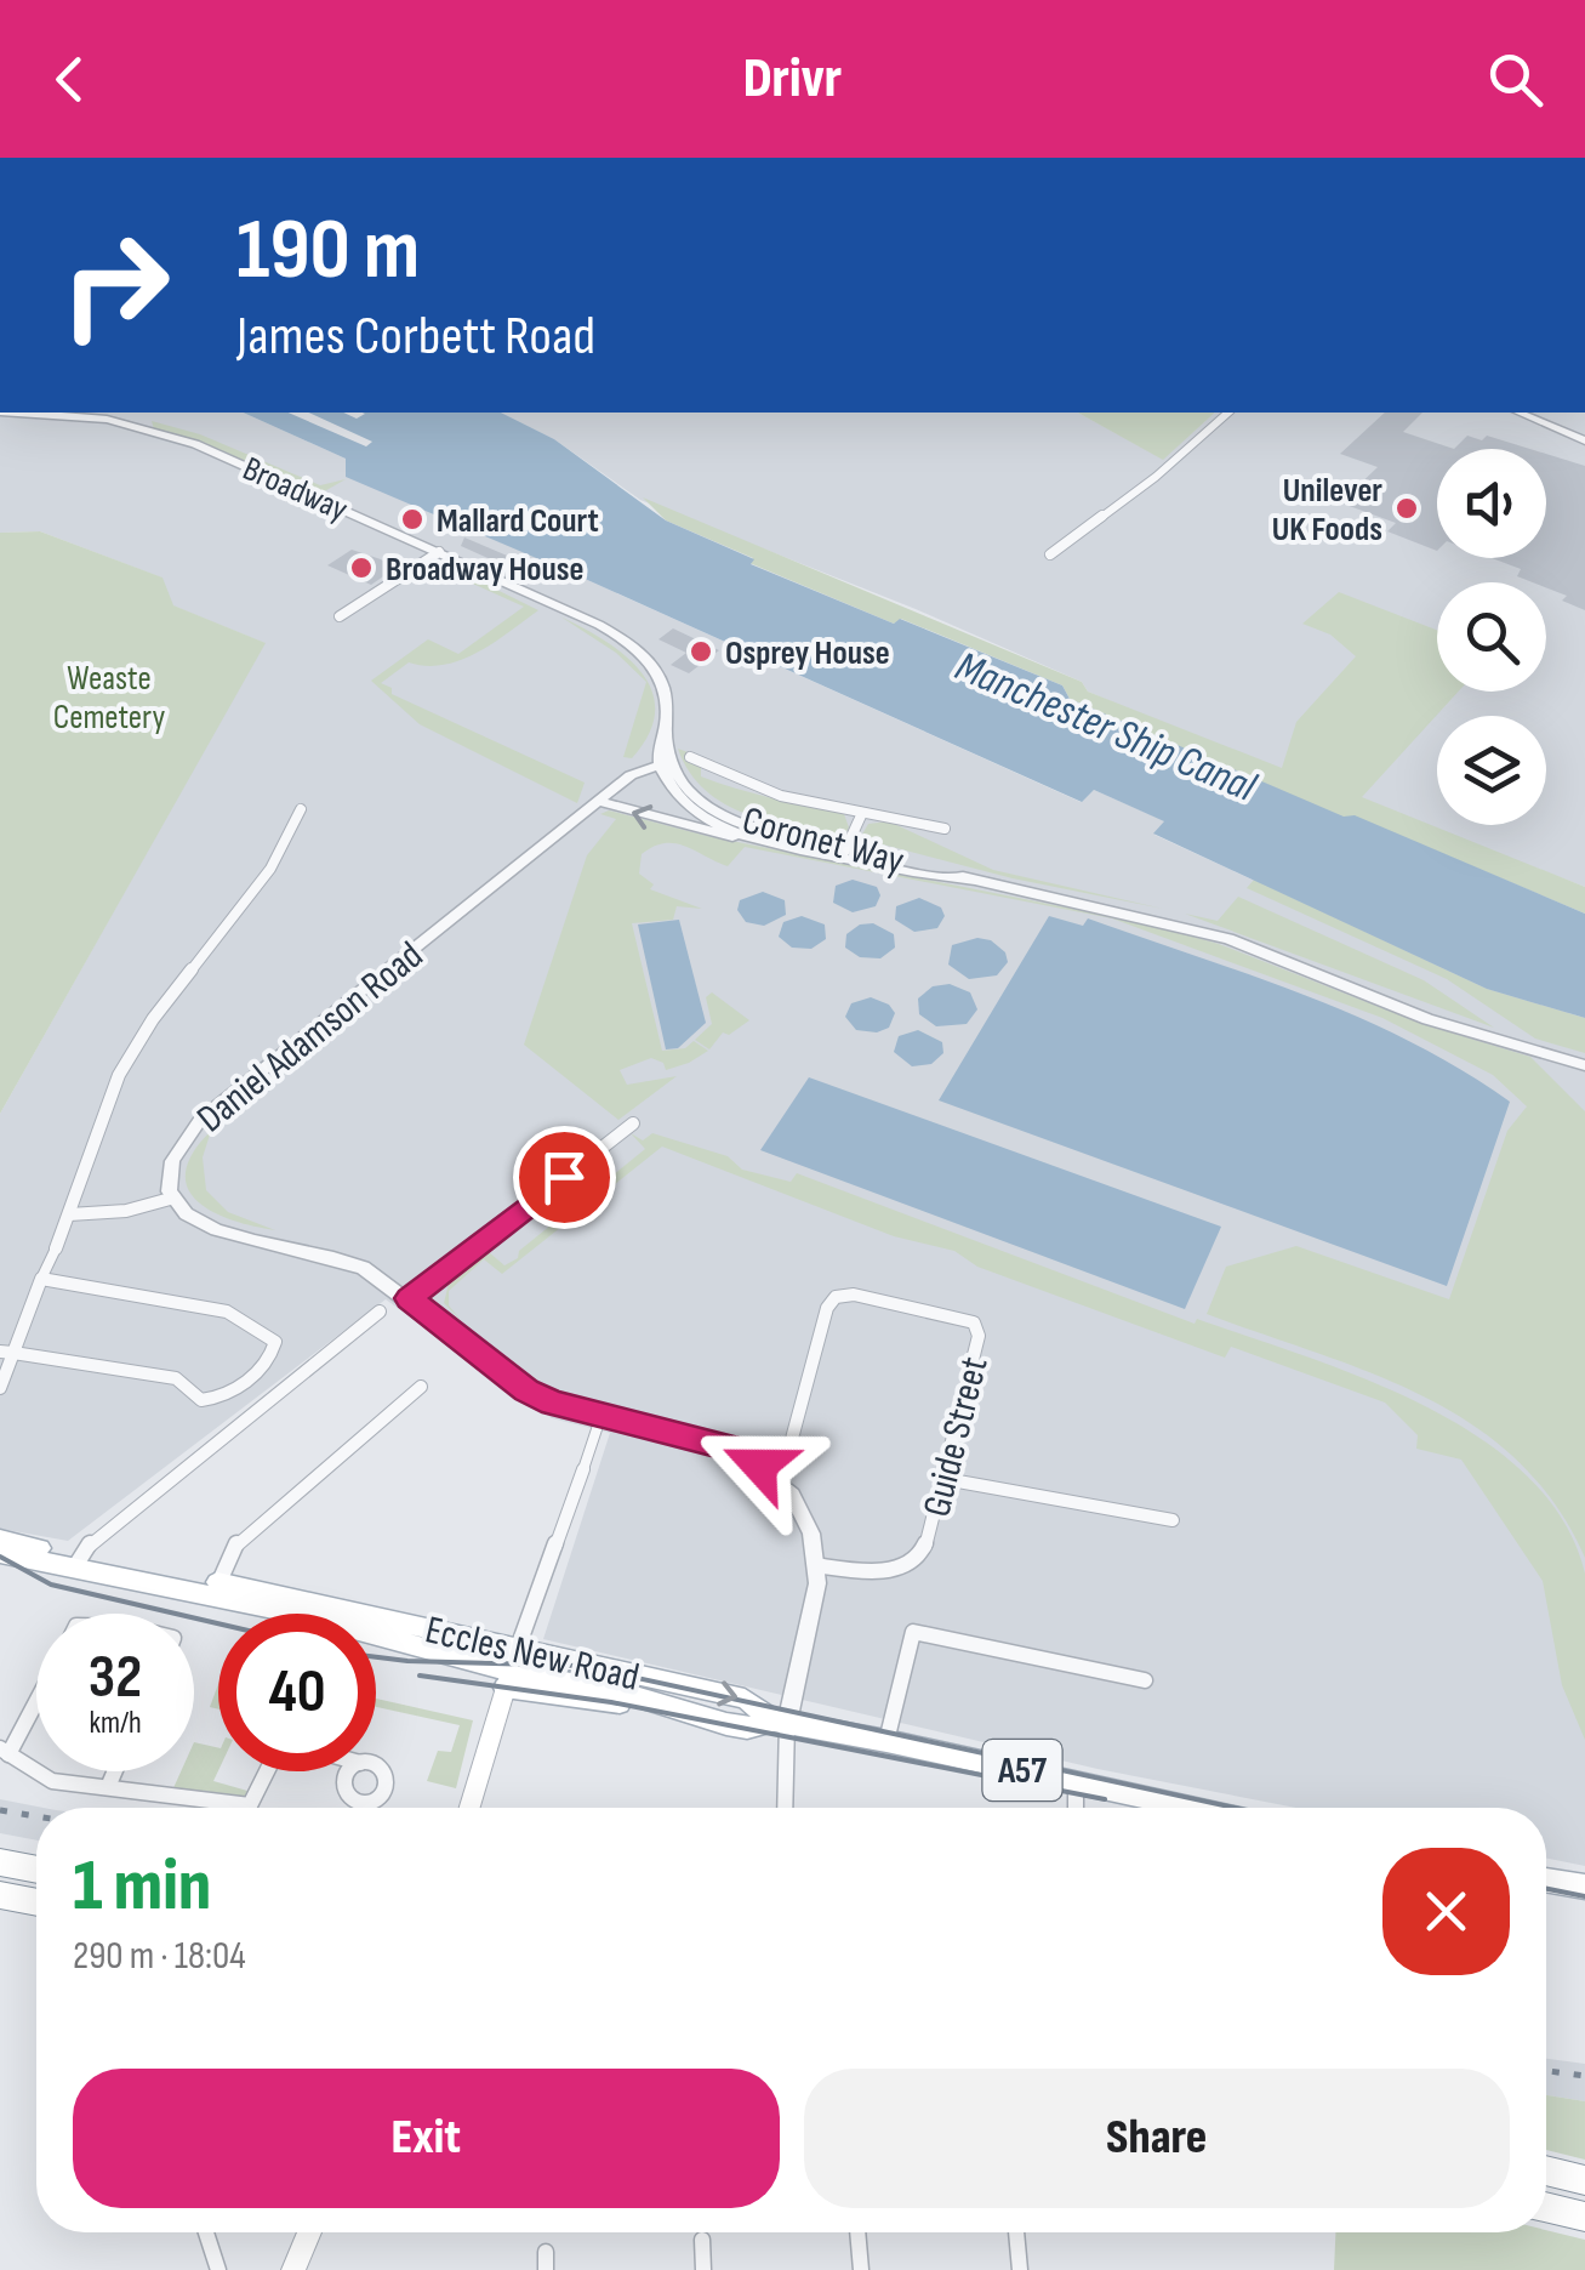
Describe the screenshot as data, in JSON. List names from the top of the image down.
{
  "streets": {
    "main road": ["Eccles New Road", "A57"],
    "street": [
      "Broadway",
      "Coronet Way",
      "Daniel Adamson Road",
      "Guide Street"
    ]
  },
  "crossings": [
    ["Broadway", "Coronet Way"],
    ["Coronet Way", "Daniel Adamson Road"]
  ],
  "water": ["Manchester Ship Canal"],
  "parks": ["Weaste Cemetery"],
  "places": [
    "Unilever UK Foods",
    "Mallard Court",
    "Broadway House",
    "Osprey House"
  ],
  "page": {
    "header": "Drivr",
    "turn": ["190 m", "James Corbett Road"],
    "speed": "32 km/h",
    "limit": "40",
    "heading": ["1 min", "290 m · 18:04"],
    "buttons": ["Exit", "Share"]
  }
}
